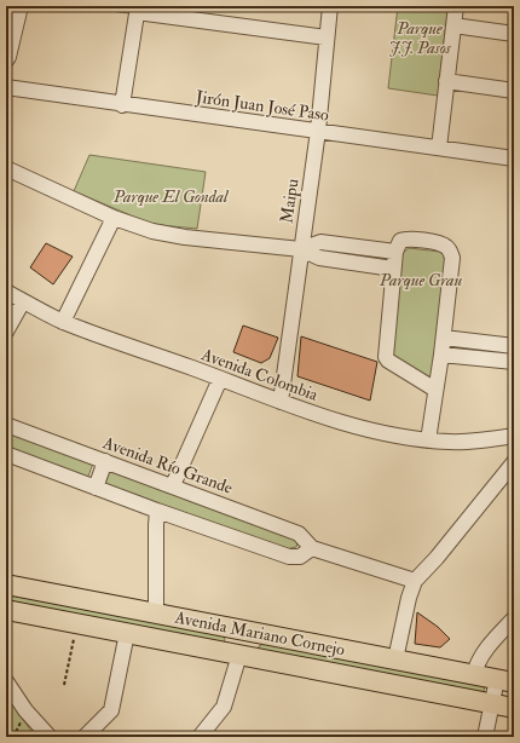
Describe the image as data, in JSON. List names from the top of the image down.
{
  "streets": {
    "main road": ["Avenida Mariano Cornejo"],
    "street": [
      "Jirón Juan José Paso",
      "Maipu",
      "Avenida Colombia",
      "Avenida Río Grande"
    ]
  },
  "crossings": [
    ["Jirón Juan José Paso", "Maipu"],
    ["Maipu", "Avenida Colombia"]
  ],
  "parks": ["Parque J.J. Pasos", "Parque El Gondal", "Parque Grau"]
}
